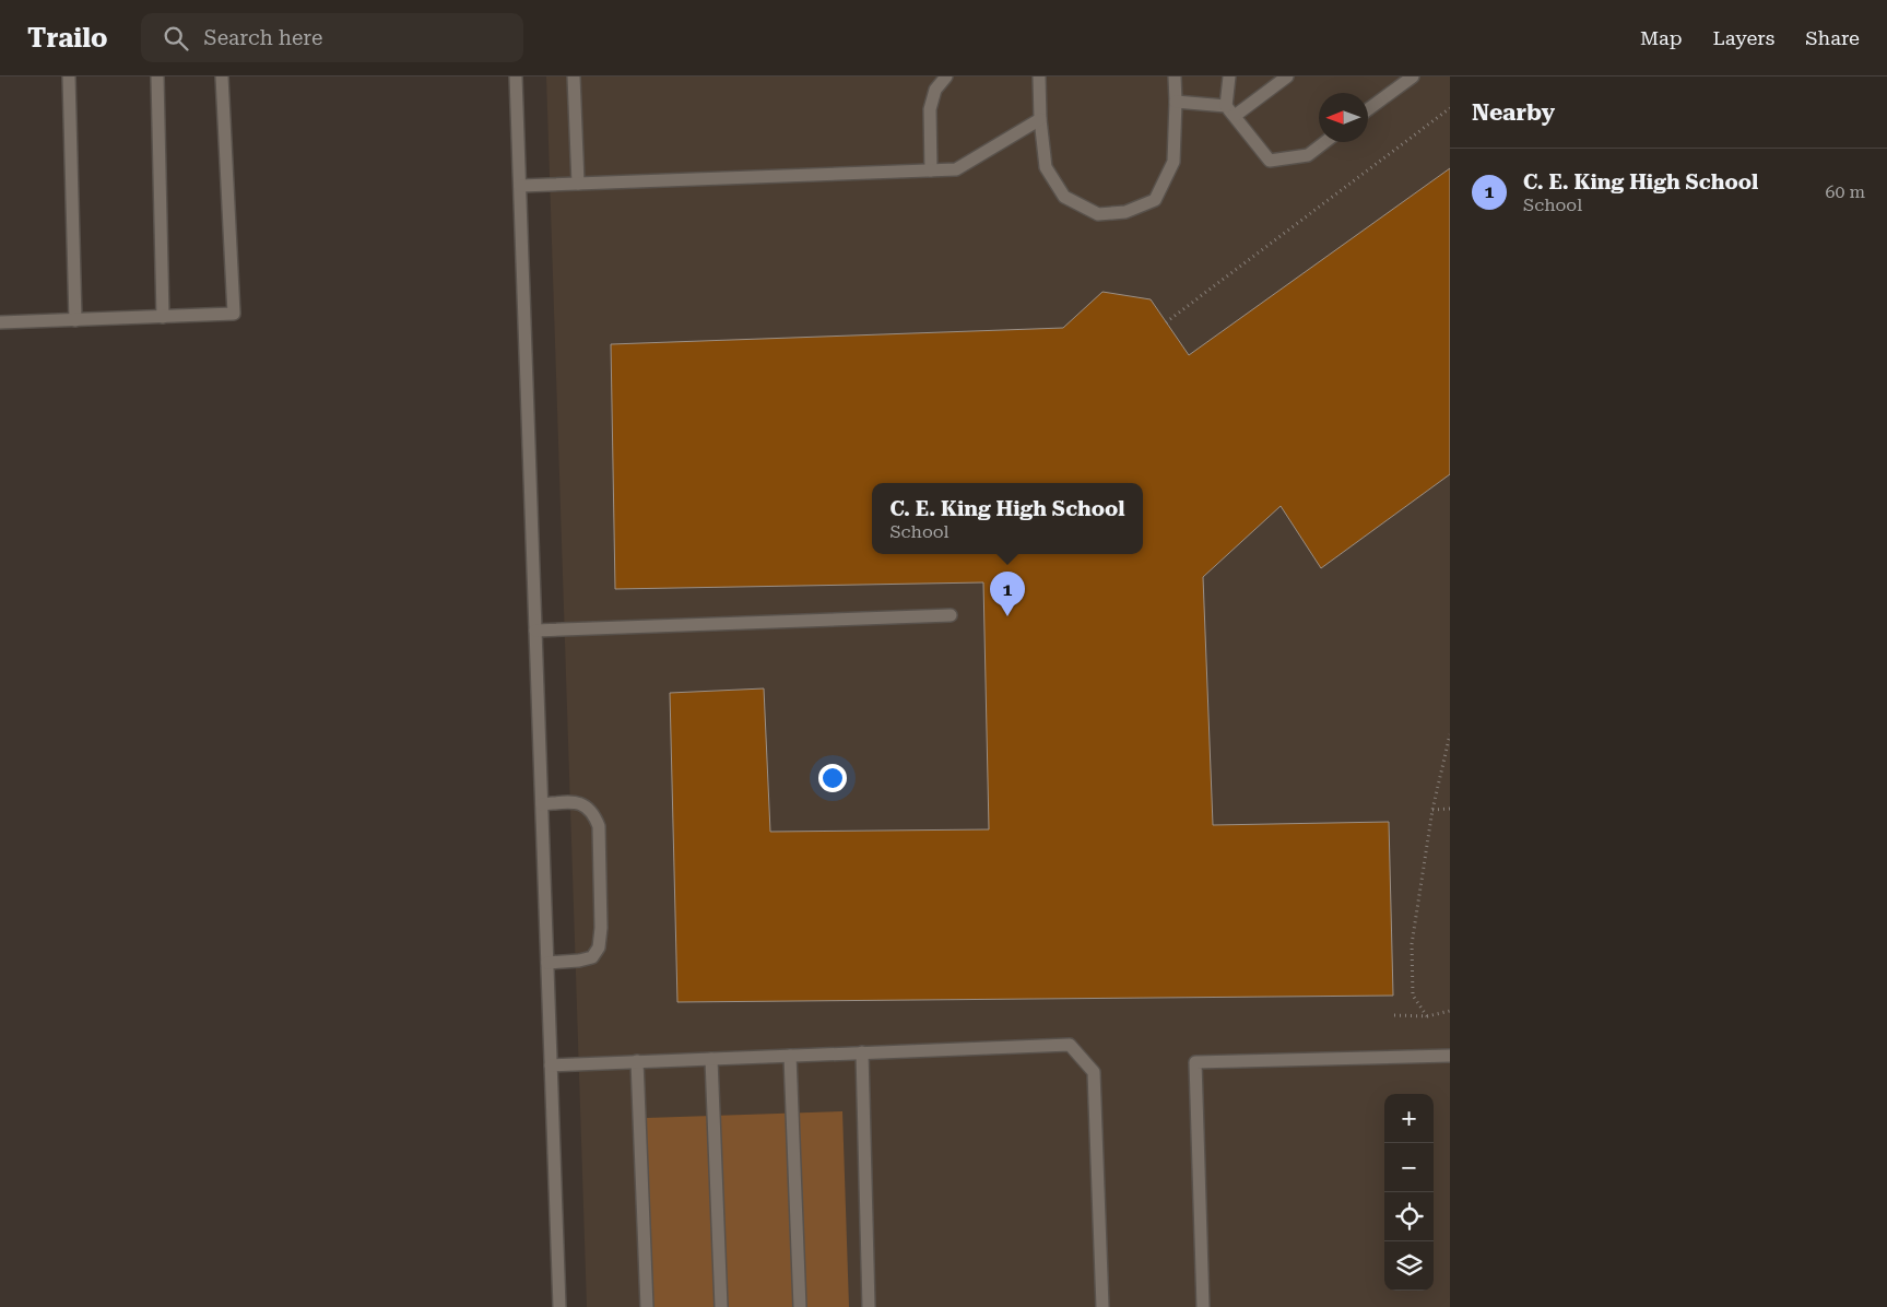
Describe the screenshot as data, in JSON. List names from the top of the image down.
{
  "north": "left",
  "page": {
    "header": "Trailo",
    "search": "Search here",
    "nav": ["Map", "Layers", "Share"],
    "heading": "Nearby",
    "list": [
      {
        "mark": "1",
        "name": "C. E. King High School",
        "note": "School",
        "value": "60 m"
      }
    ],
    "popup": ["C. E. King High School", "School"],
    "pins": "1",
    "map_buttons": ["+", "−"]
  }
}
